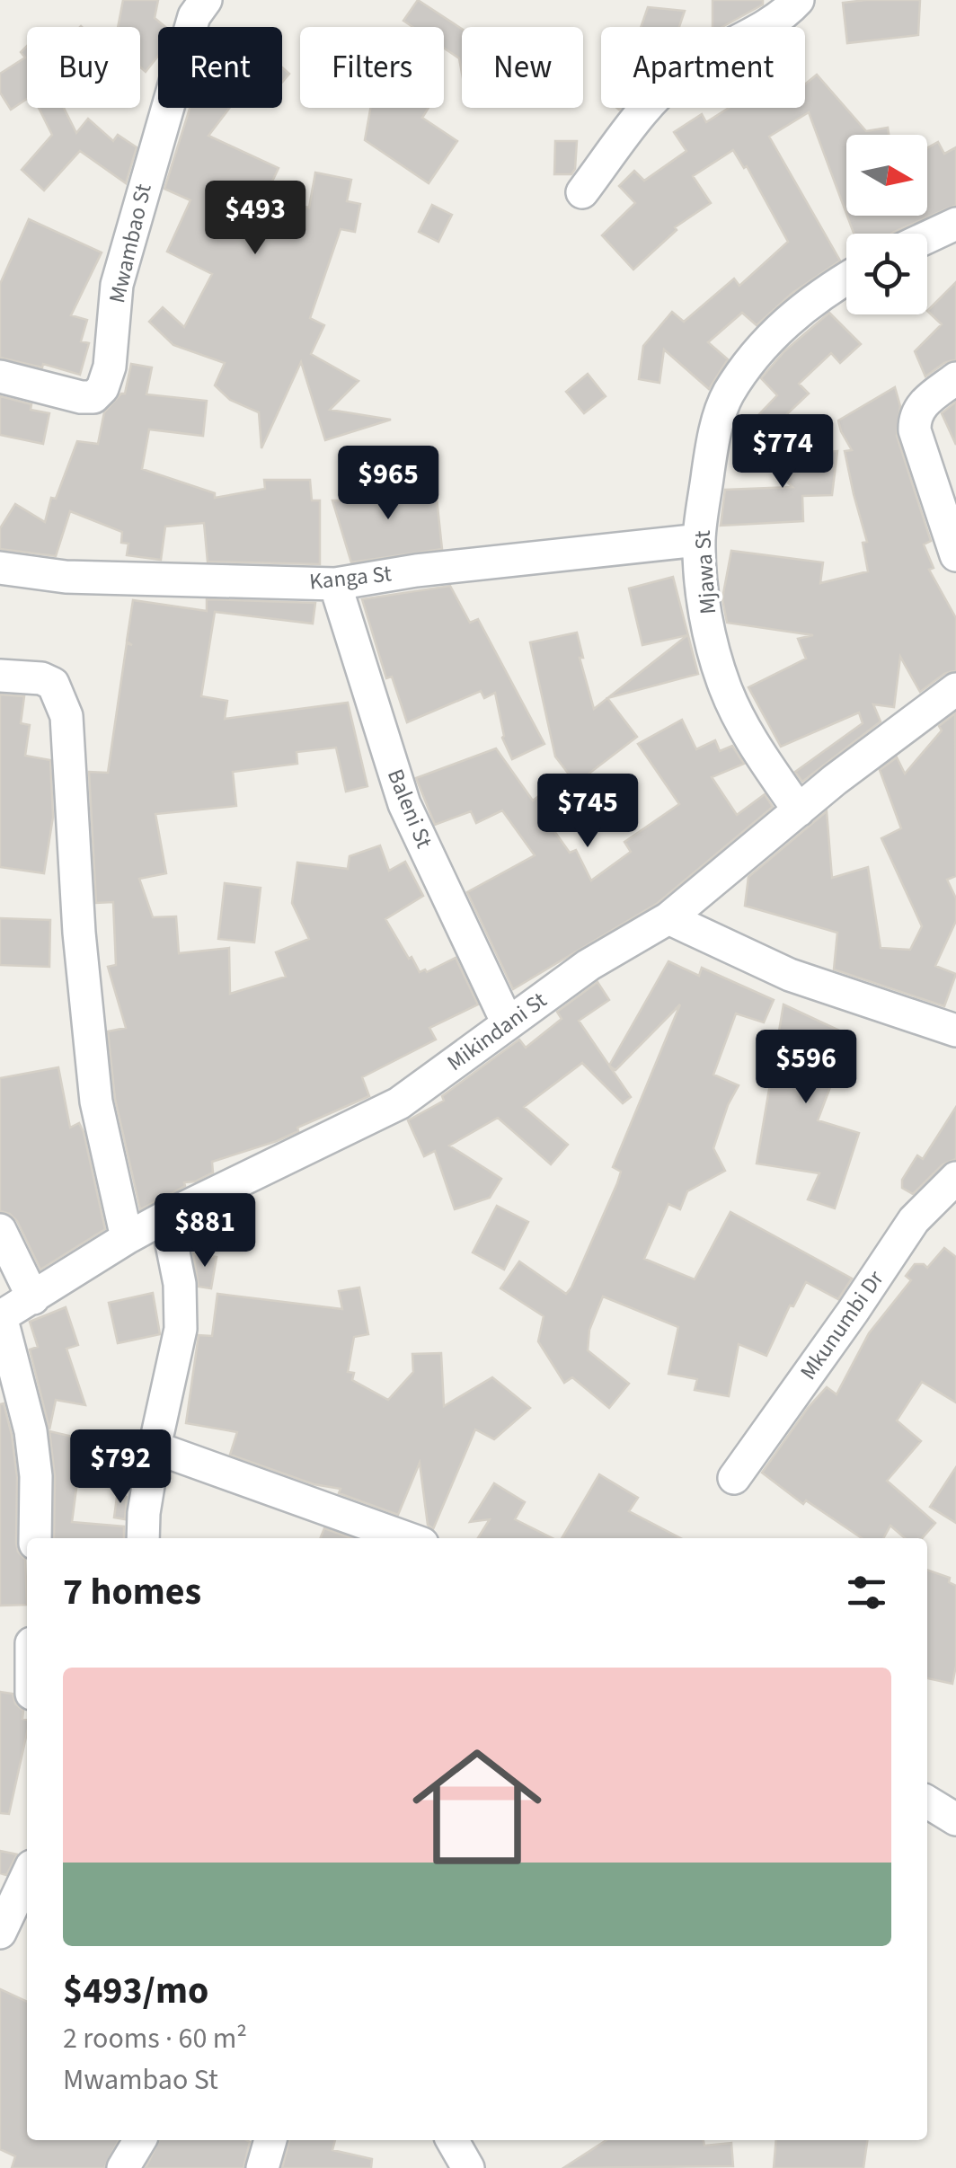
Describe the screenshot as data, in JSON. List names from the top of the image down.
{
  "streets": {
    "street": [
      "Mwambao St",
      "Mjawa St",
      "Kanga St",
      "Baleni St",
      "Mikindani St",
      "Mkunumbi Dr"
    ]
  },
  "crossings": [
    ["Mjawa St", "Kanga St"],
    ["Mjawa St", "Mikindani St"],
    ["Kanga St", "Baleni St"],
    ["Baleni St", "Mikindani St"]
  ],
  "north": "right",
  "page": {
    "chip": [
      "Buy",
      "Rent",
      "Filters",
      "New",
      "Apartment"
    ],
    "price": [
      "$493",
      "$774",
      "$965",
      "$745",
      "$596",
      "$881",
      "$792"
    ],
    "heading": "7 homes",
    "list": [
      {
        "name": "$493/mo",
        "note": "2 rooms · 60 m² · Mwambao St"
      }
    ]
  }
}
